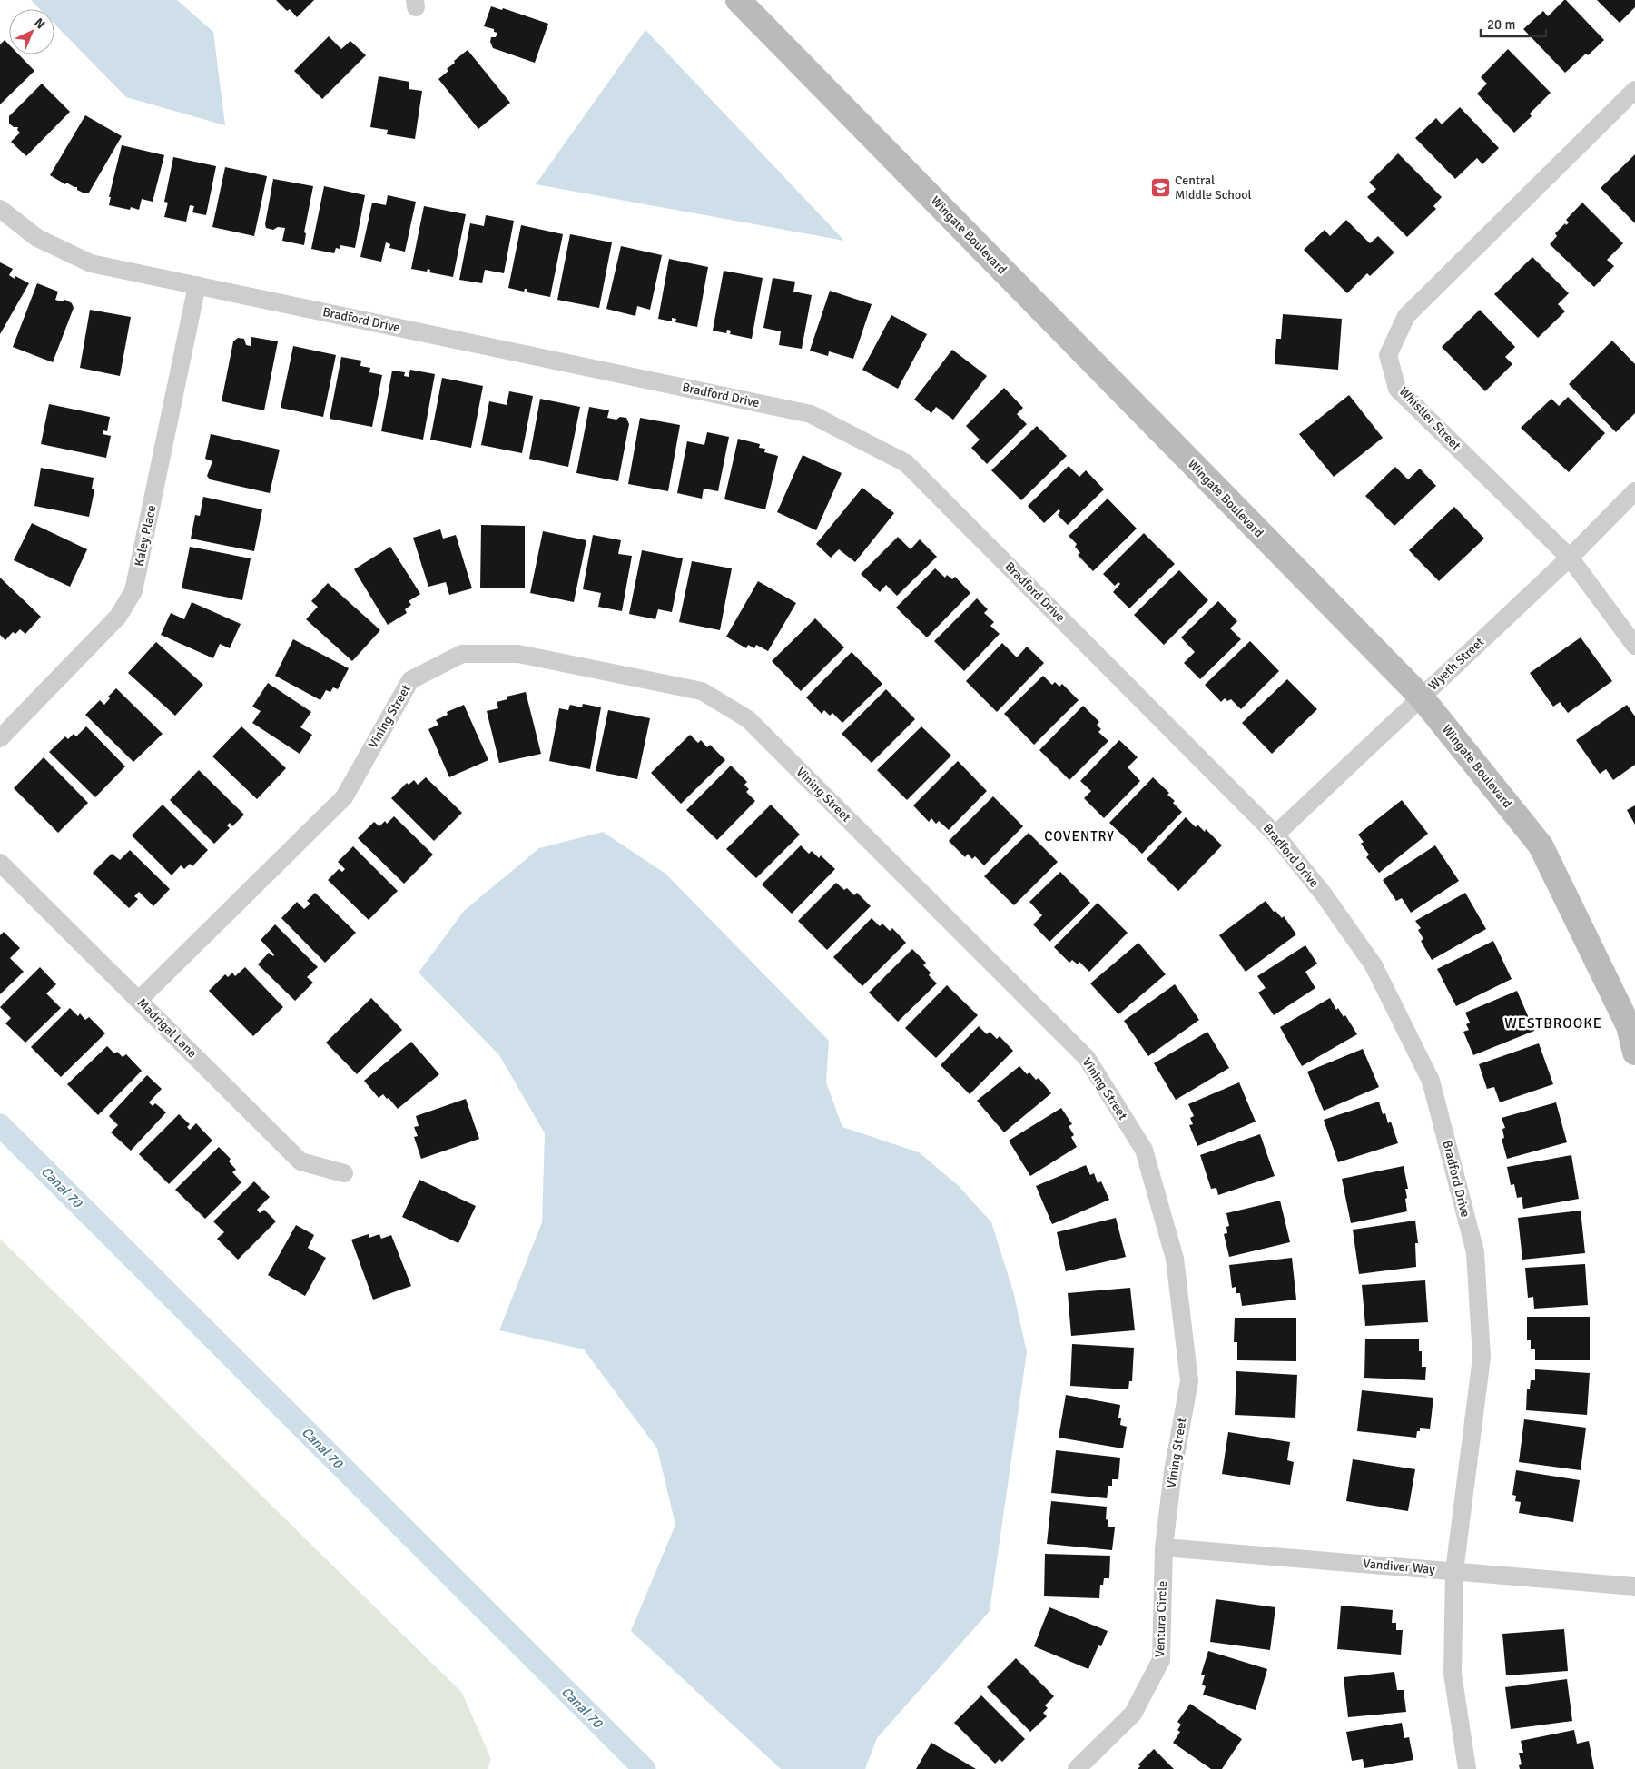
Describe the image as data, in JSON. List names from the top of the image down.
{
  "streets": {
    "street": [
      "Wingate Boulevard",
      "Bradford Drive",
      "Whistler Street",
      "Kaley Place",
      "Wyeth Street",
      "Vining Street",
      "Madrigal Lane",
      "Vandiver Way",
      "Ventura Circle"
    ]
  },
  "crossings": [
    ["Wingate Boulevard", "Wyeth Street"],
    ["Bradford Drive", "Kaley Place"],
    ["Bradford Drive", "Wyeth Street"],
    ["Bradford Drive", "Vandiver Way"],
    ["Whistler Street", "Wyeth Street"],
    ["Vining Street", "Madrigal Lane"],
    ["Vining Street", "Vandiver Way"],
    ["Vining Street", "Ventura Circle"],
    ["Vandiver Way", "Ventura Circle"]
  ],
  "districts": ["COVENTRY", "WESTBROOKE"],
  "water": ["Canal 70"],
  "places": {
    "school or university": ["Central Middle School"]
  },
  "scale_bar": "20 m",
  "north": "top right"
}
